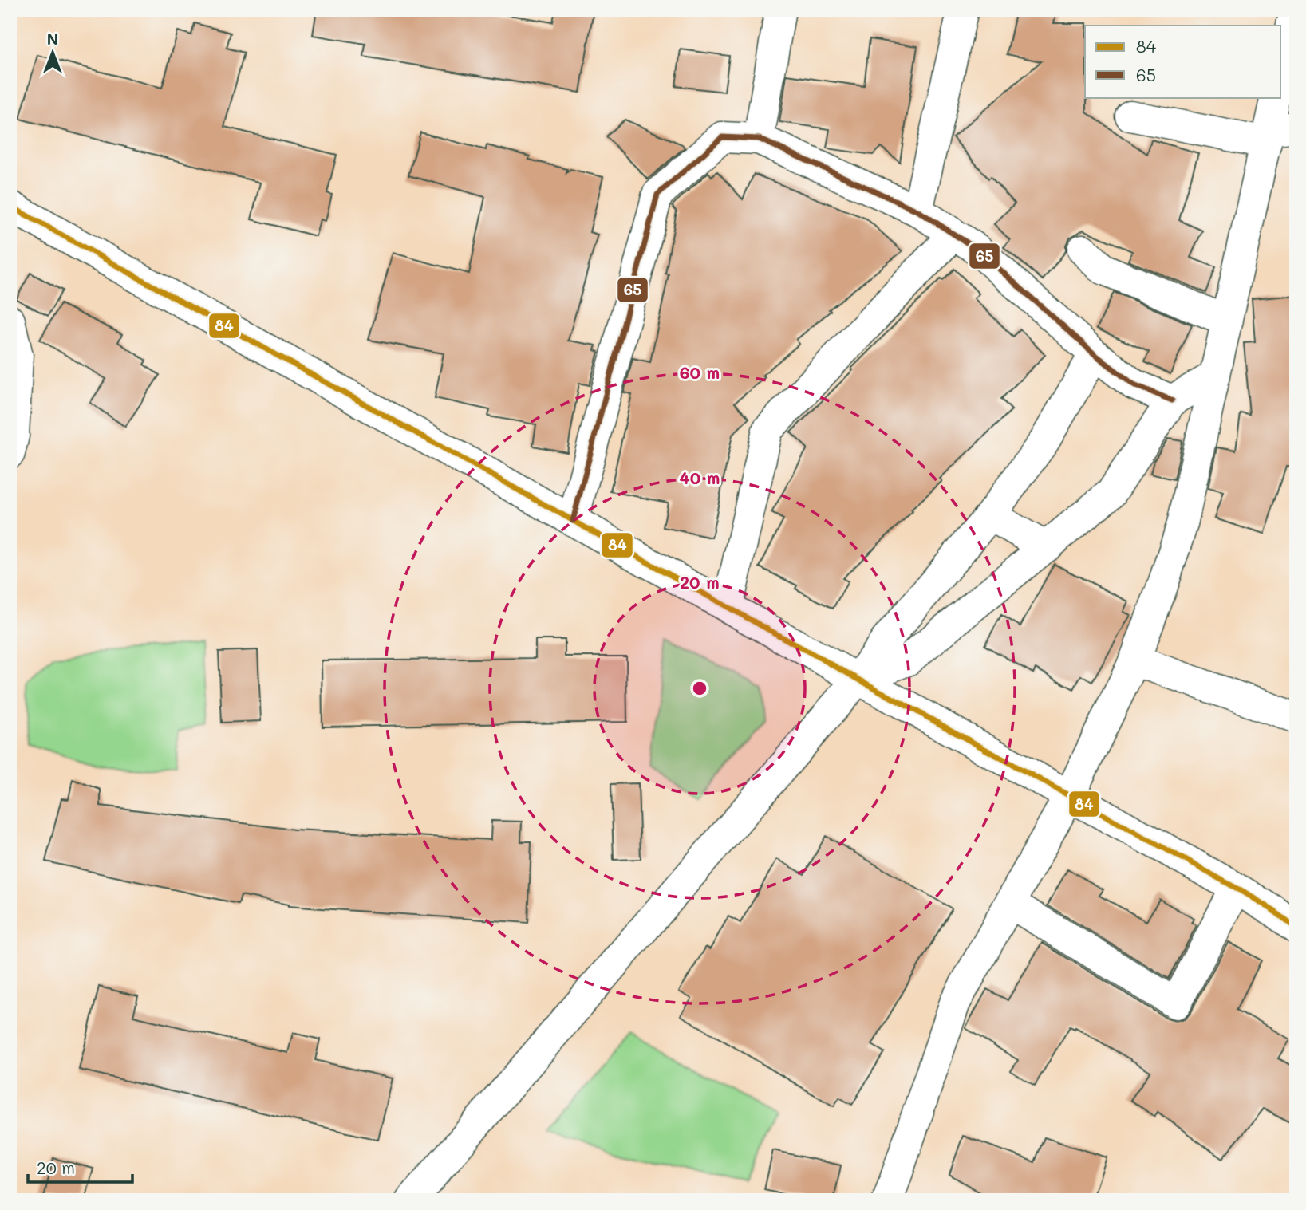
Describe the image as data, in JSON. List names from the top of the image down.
{
  "lines": ["transit line 65", "transit line 84"],
  "legend": ["84", "65"],
  "scale_bar": "20 m",
  "north": "top",
  "rings": ["60 m", "40 m", "20 m"]
}
